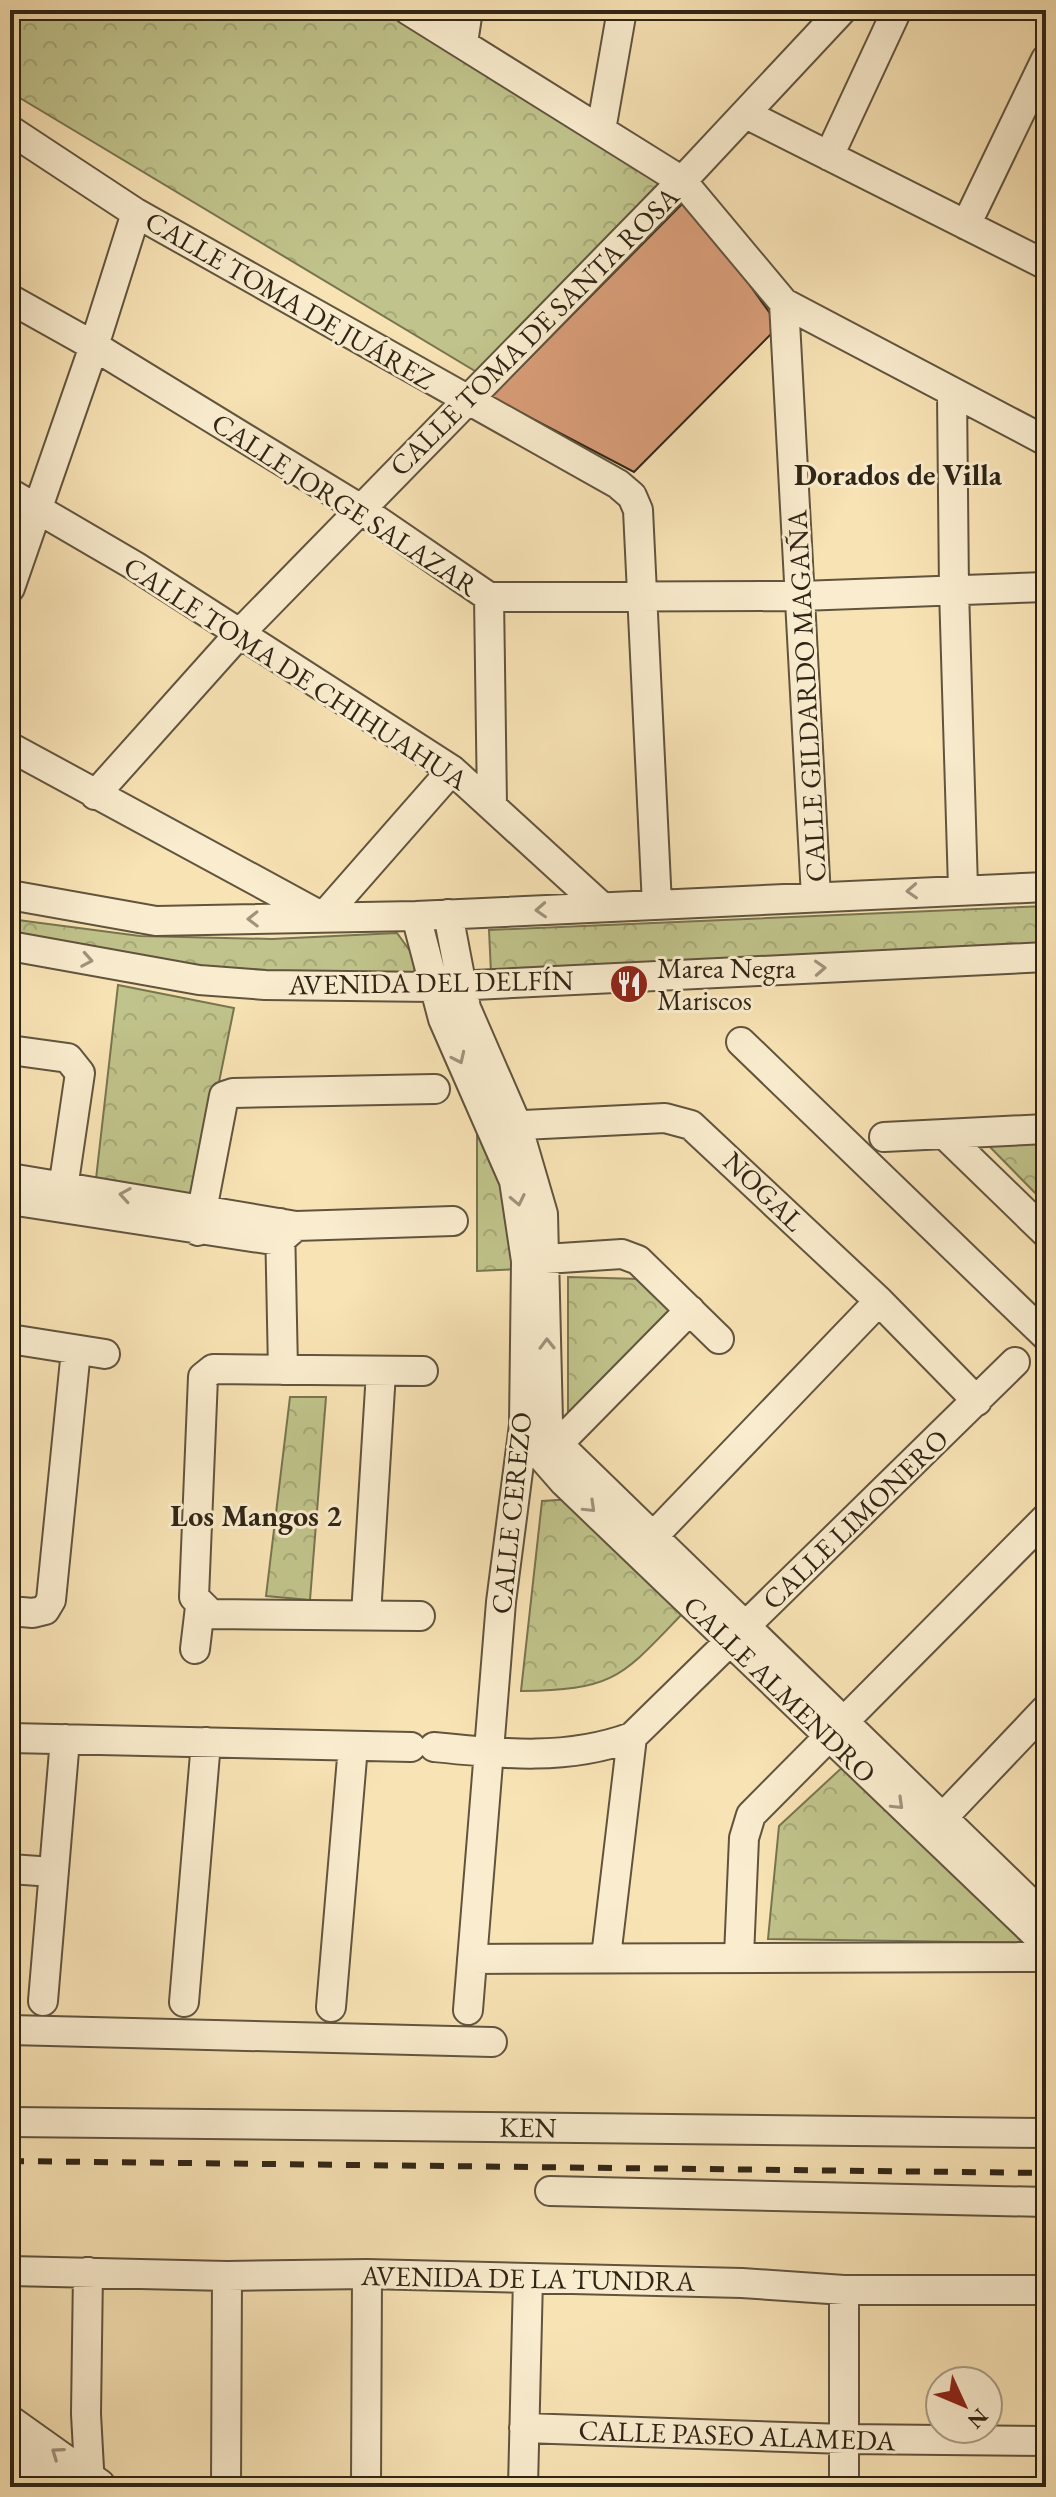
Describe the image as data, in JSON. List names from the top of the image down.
{
  "streets": {
    "street": [
      "CALLE TOMA DE JUÁREZ",
      "CALLE TOMA DE SANTA ROSA",
      "CALLE JORGE SALAZAR",
      "CALLE TOMA DE CHIHUAHUA",
      "CALLE GILDARDO MAGAÑA",
      "AVENIDA DEL DELFÍN",
      "NOGAL",
      "CALLE CEREZO",
      "CALLE LIMONERO",
      "CALLE ALMENDRO",
      "KEN",
      "AVENIDA DE LA TUNDRA",
      "CALLE PASEO ALAMEDA"
    ]
  },
  "crossings": [
    ["CALLE TOMA DE JUÁREZ", "CALLE TOMA DE SANTA ROSA"],
    ["CALLE TOMA DE JUÁREZ", "CALLE JORGE SALAZAR"],
    ["CALLE TOMA DE SANTA ROSA", "CALLE JORGE SALAZAR"],
    ["CALLE TOMA DE SANTA ROSA", "CALLE TOMA DE CHIHUAHUA"],
    ["CALLE JORGE SALAZAR", "CALLE GILDARDO MAGAÑA"],
    ["AVENIDA DEL DELFÍN", "CALLE CEREZO"],
    ["NOGAL", "CALLE CEREZO"],
    ["NOGAL", "CALLE LIMONERO"],
    ["CALLE CEREZO", "CALLE LIMONERO"],
    ["CALLE CEREZO", "CALLE ALMENDRO"],
    ["CALLE LIMONERO", "CALLE ALMENDRO"]
  ],
  "districts": ["Dorados de Villa", "Los Mangos 2"],
  "places": {
    "restaurant": ["Marea Negra Mariscos"]
  },
  "north": "bottom right"
}
